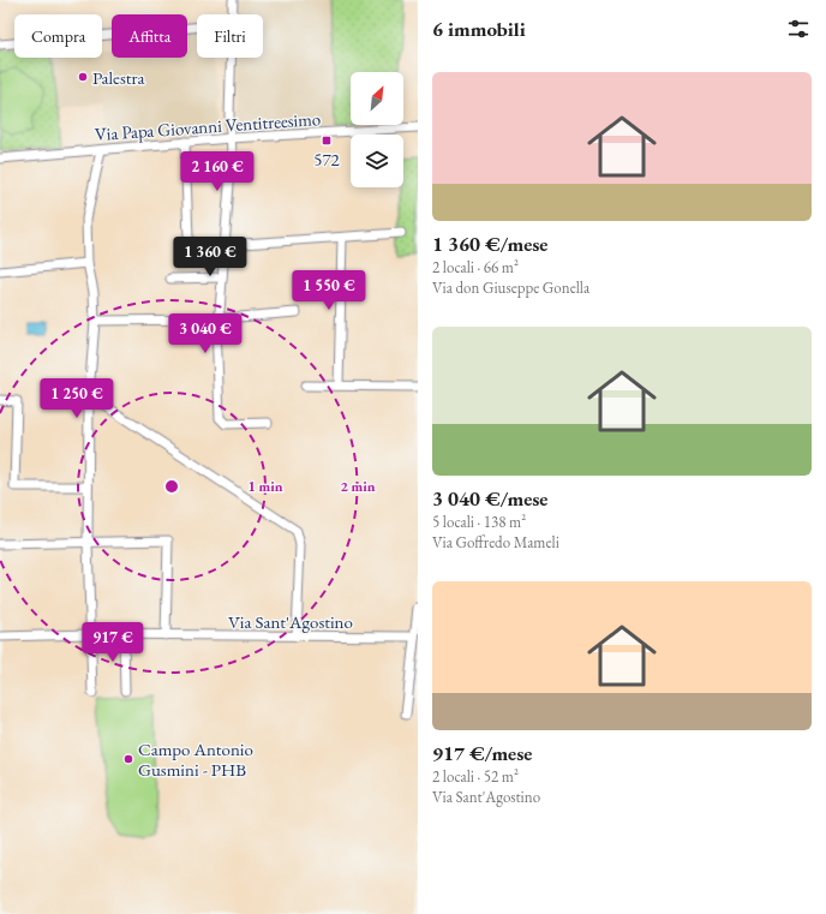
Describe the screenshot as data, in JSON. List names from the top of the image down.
{
  "streets": {
    "street": ["Via Papa Giovanni Ventitreesimo", "Via Sant'Agostino"]
  },
  "places": {
    "other": ["Palestra", "Campo Antonio Gusmini - PHB"],
    "transit": ["572"]
  },
  "north": "top right",
  "page": {
    "heading": "6 immobili",
    "chip": ["Compra", "Affitta", "Filtri"],
    "list": [
      {
        "name": "1 360 €/mese",
        "note": "2 locali · 66 m² · Via don Giuseppe Gonella"
      },
      {
        "name": "3 040 €/mese",
        "note": "5 locali · 138 m² · Via Goffredo Mameli"
      },
      {
        "name": "917 €/mese",
        "note": "2 locali · 52 m² · Via Sant'Agostino"
      }
    ],
    "price": [
      "2 160 €",
      "1 360 €",
      "1 550 €",
      "3 040 €",
      "1 250 €",
      "917 €"
    ]
  },
  "rings": ["1 min", "2 min"]
}
